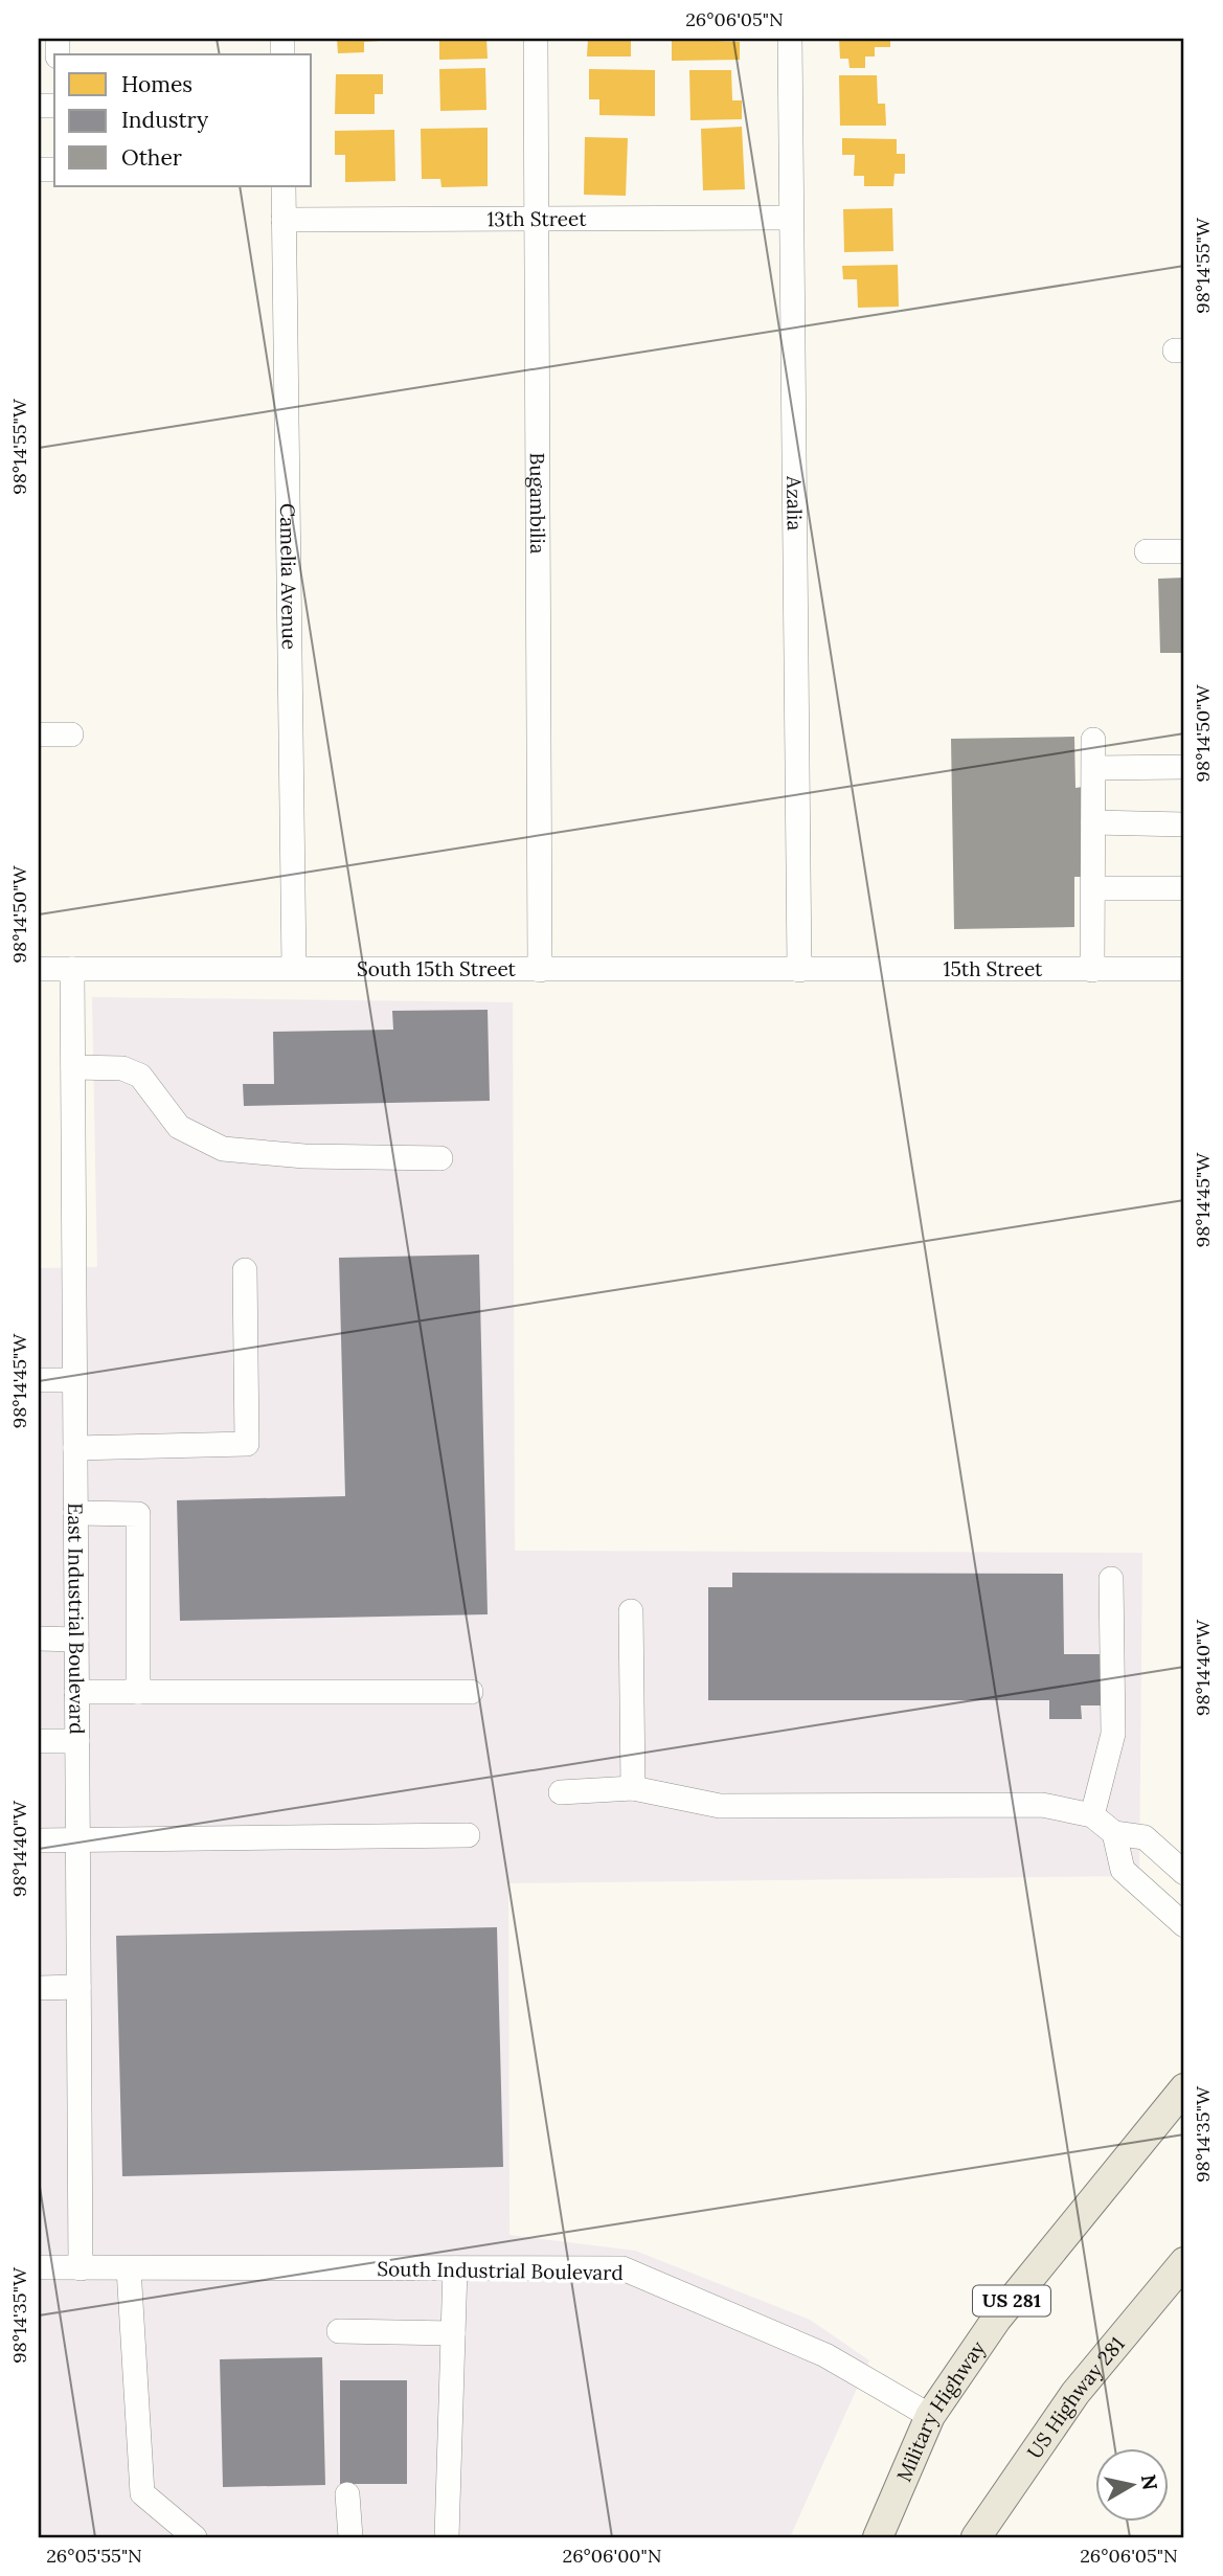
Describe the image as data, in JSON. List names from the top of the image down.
{
  "streets": {
    "main road": ["US 281", "US Highway 281", "Military Highway"],
    "street": [
      "13th Street",
      "Bugambilia",
      "Azalia",
      "Camelia Avenue",
      "South 15th Street",
      "15th Street",
      "East Industrial Boulevard",
      "South Industrial Boulevard"
    ]
  },
  "crossings": [
    ["13th Street", "Bugambilia"],
    ["13th Street", "Azalia"],
    ["13th Street", "Camelia Avenue"],
    ["Bugambilia", "South 15th Street"],
    ["Azalia", "South 15th Street"],
    ["Azalia", "15th Street"],
    ["Camelia Avenue", "South 15th Street"],
    ["South 15th Street", "15th Street"],
    ["South 15th Street", "East Industrial Boulevard"],
    ["East Industrial Boulevard", "South Industrial Boulevard"],
    ["South Industrial Boulevard", "Military Highway"]
  ],
  "legend": ["Homes", "Industry", "Other"],
  "north": "right",
  "coordinates": [
    "26°06'05\"N",
    "98°14'55\"W",
    "98°14'50\"W",
    "98°14'45\"W",
    "98°14'40\"W",
    "98°14'35\"W",
    "26°05'55\"N",
    "26°06'00\"N"
  ]
}
